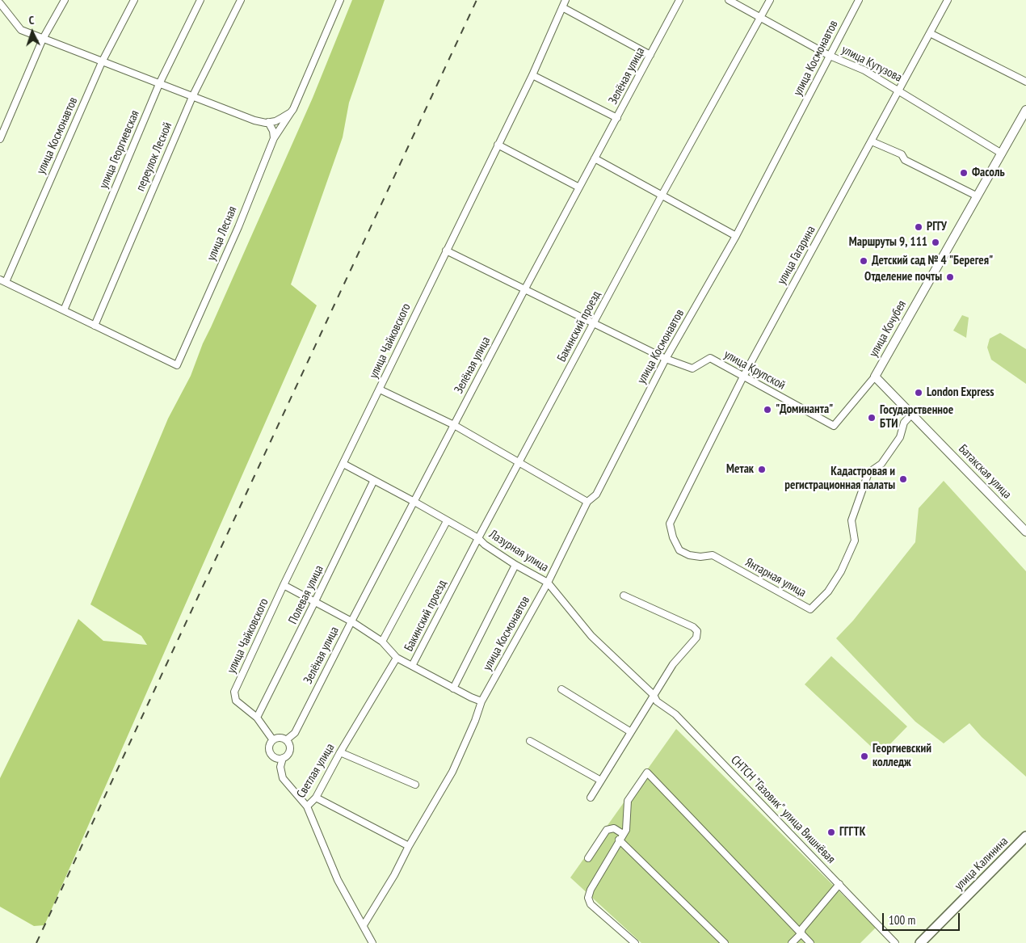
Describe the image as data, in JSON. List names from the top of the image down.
{
  "streets": {
    "main road": ["улица Кочубея", "Батакская улица", "улица Калинина"],
    "street": [
      "улица Космонавтов",
      "улица Кутузова",
      "Зелёная улица",
      "улица Георгиевская",
      "переулок Лесной",
      "улица Лесная",
      "улица Гагарина",
      "Бакинский проезд",
      "улица Чайковского",
      "улица Крупской",
      "Лазурная улица",
      "Янтарная улица",
      "Полевая улица",
      "Светлая улица",
      "СНТСН \"Газовик\" улица Вишнёвая"
    ]
  },
  "crossings": [
    ["улица Космонавтов", "улица Кутузова"],
    ["улица Космонавтов", "улица Крупской"],
    ["улица Космонавтов", "Лазурная улица"],
    ["улица Космонавтов", "Светлая улица"],
    ["улица Кутузова", "улица Гагарина"],
    ["улица Кутузова", "Бакинский проезд"],
    ["улица Кутузова", "улица Кочубея"],
    ["Зелёная улица", "улица Крупской"],
    ["Зелёная улица", "Лазурная улица"],
    ["переулок Лесной", "улица Лесная"],
    ["улица Гагарина", "улица Крупской"],
    ["улица Гагарина", "Янтарная улица"],
    ["Бакинский проезд", "улица Крупской"],
    ["Бакинский проезд", "Лазурная улица"],
    ["улица Кочубея", "улица Крупской"],
    ["улица Кочубея", "Батакская улица"],
    ["улица Чайковского", "улица Крупской"],
    ["улица Чайковского", "Лазурная улица"],
    ["улица Чайковского", "Полевая улица"],
    ["Батакская улица", "Янтарная улица"],
    ["Лазурная улица", "Полевая улица"],
    ["Лазурная улица", "СНТСН \"Газовик\" улица Вишнёвая"]
  ],
  "places": [
    "Фасоль",
    "РГГУ",
    "Маршруты 9, 111",
    "Детский сад № 4 \"Берегея\"",
    "Отделение почты",
    "London Express",
    "\"Доминанта\"",
    "Государственное БТИ",
    "Метак",
    "Кадастровая и регистрационная палаты",
    "Георгиевский колледж",
    "ГГГТК"
  ],
  "scale_bar": "100 m",
  "north": "top"
}
